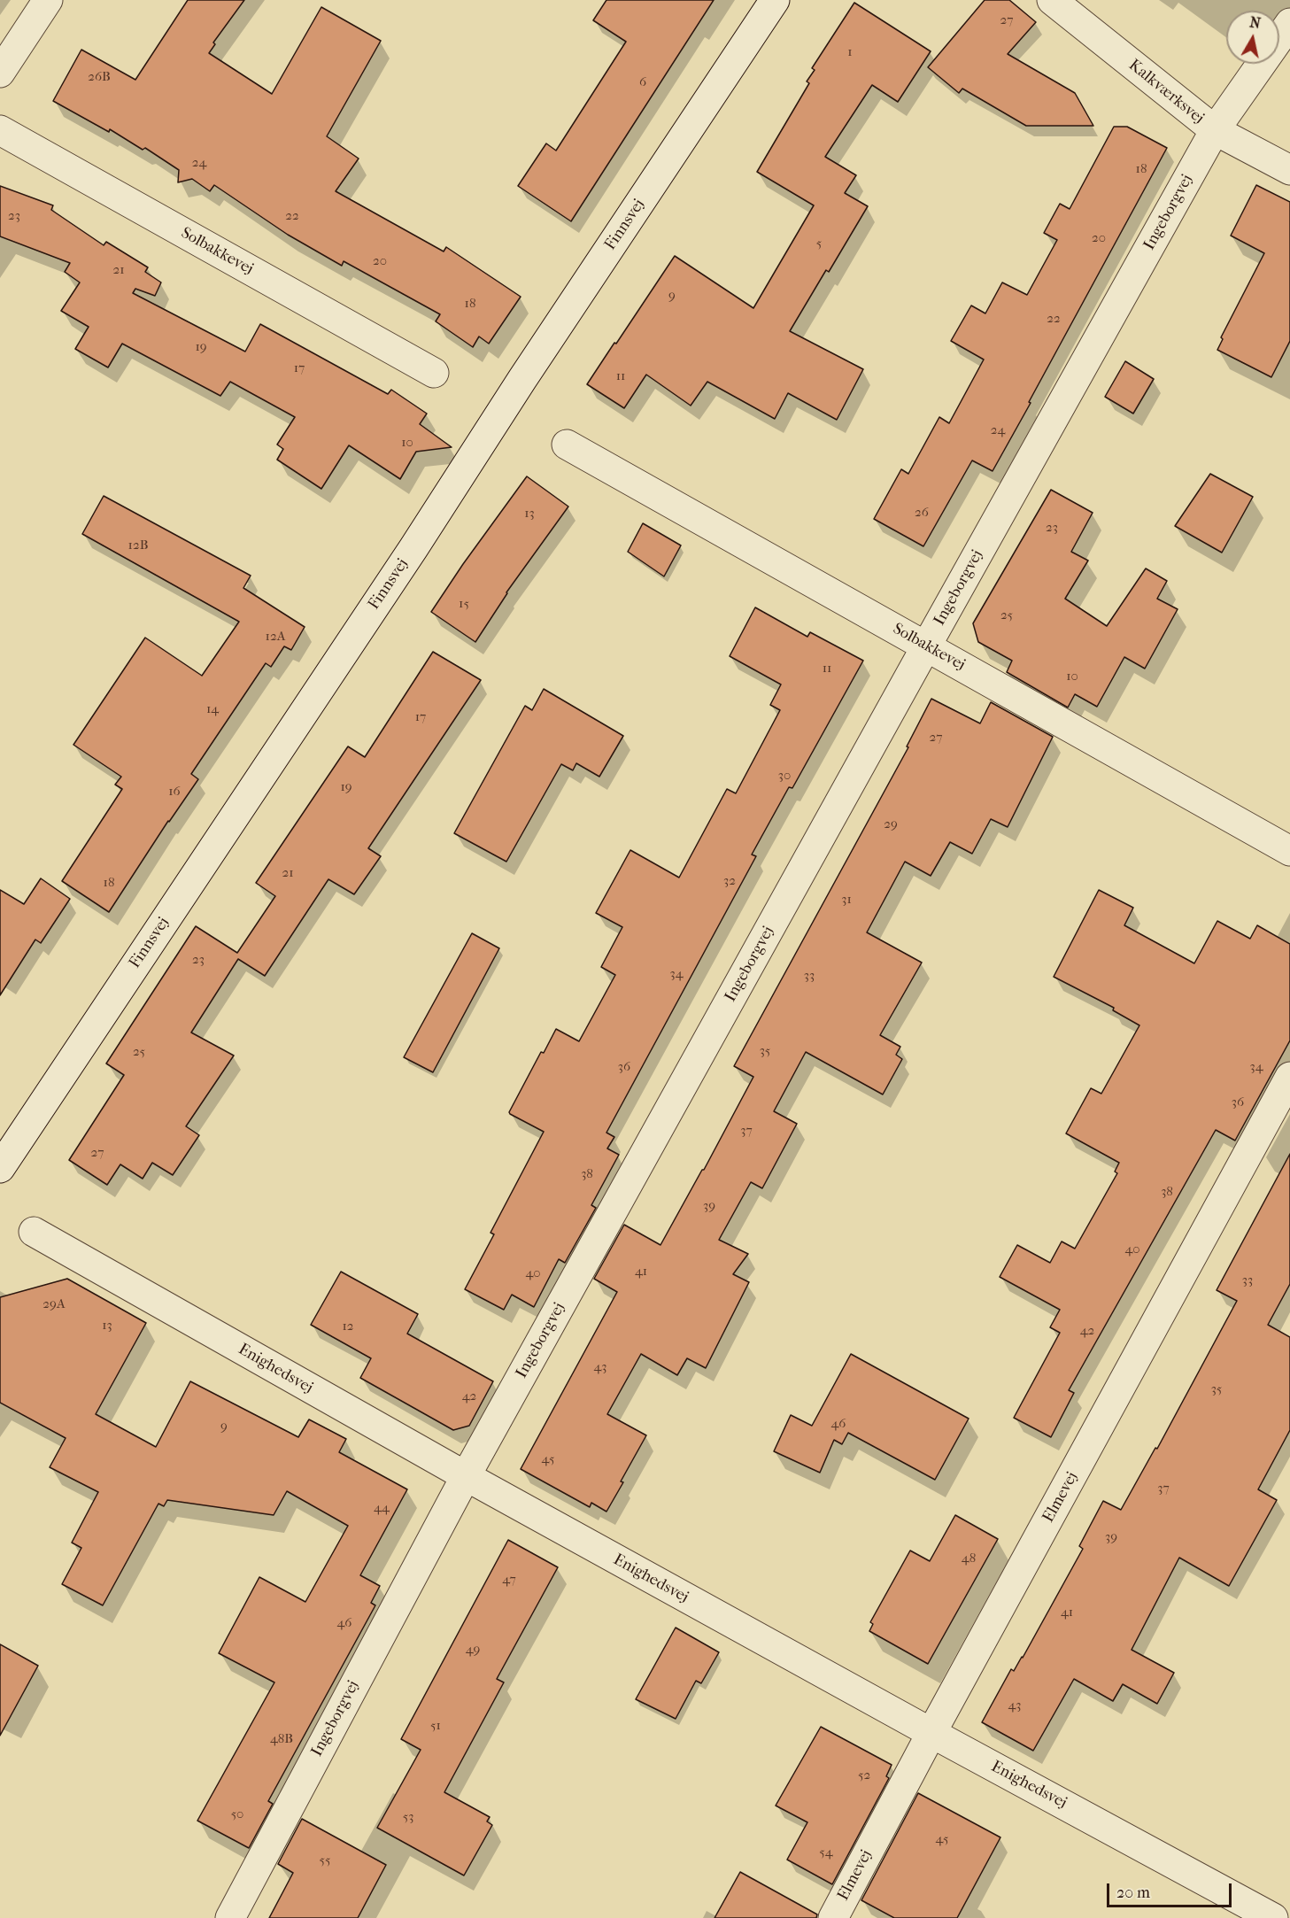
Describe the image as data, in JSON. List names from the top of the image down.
{
  "streets": {
    "street": [
      "Kalkværksvej",
      "Ingeborgvej",
      "Finnsvej",
      "Solbakkevej",
      "Enighedsvej",
      "Elmevej"
    ]
  },
  "crossings": [
    ["Kalkværksvej", "Ingeborgvej"],
    ["Ingeborgvej", "Solbakkevej"],
    ["Ingeborgvej", "Enighedsvej"],
    ["Enighedsvej", "Elmevej"]
  ],
  "house_numbers": [
    "27",
    "1",
    "26B",
    "6",
    "24",
    "18",
    "23",
    "22",
    "20",
    "5",
    "20",
    "21",
    "9",
    "18",
    "22",
    "19",
    "17",
    "11",
    "24",
    "10",
    "26",
    "13",
    "23",
    "12B",
    "15",
    "25",
    "12A",
    "11",
    "10",
    "14",
    "17",
    "27",
    "30",
    "19",
    "16",
    "29",
    "21",
    "32",
    "18",
    "31",
    "23",
    "34",
    "33",
    "35",
    "25",
    "36",
    "34",
    "36",
    "37",
    "27",
    "38",
    "38",
    "39",
    "40",
    "41",
    "40",
    "33",
    "29A",
    "13",
    "12",
    "42",
    "43",
    "35",
    "42",
    "46",
    "9",
    "45",
    "37",
    "44",
    "39",
    "48",
    "47",
    "41",
    "46",
    "49",
    "43",
    "51",
    "48B",
    "52",
    "50",
    "53",
    "45",
    "54",
    "55"
  ],
  "scale_bar": "20 m",
  "north": "top"
}
